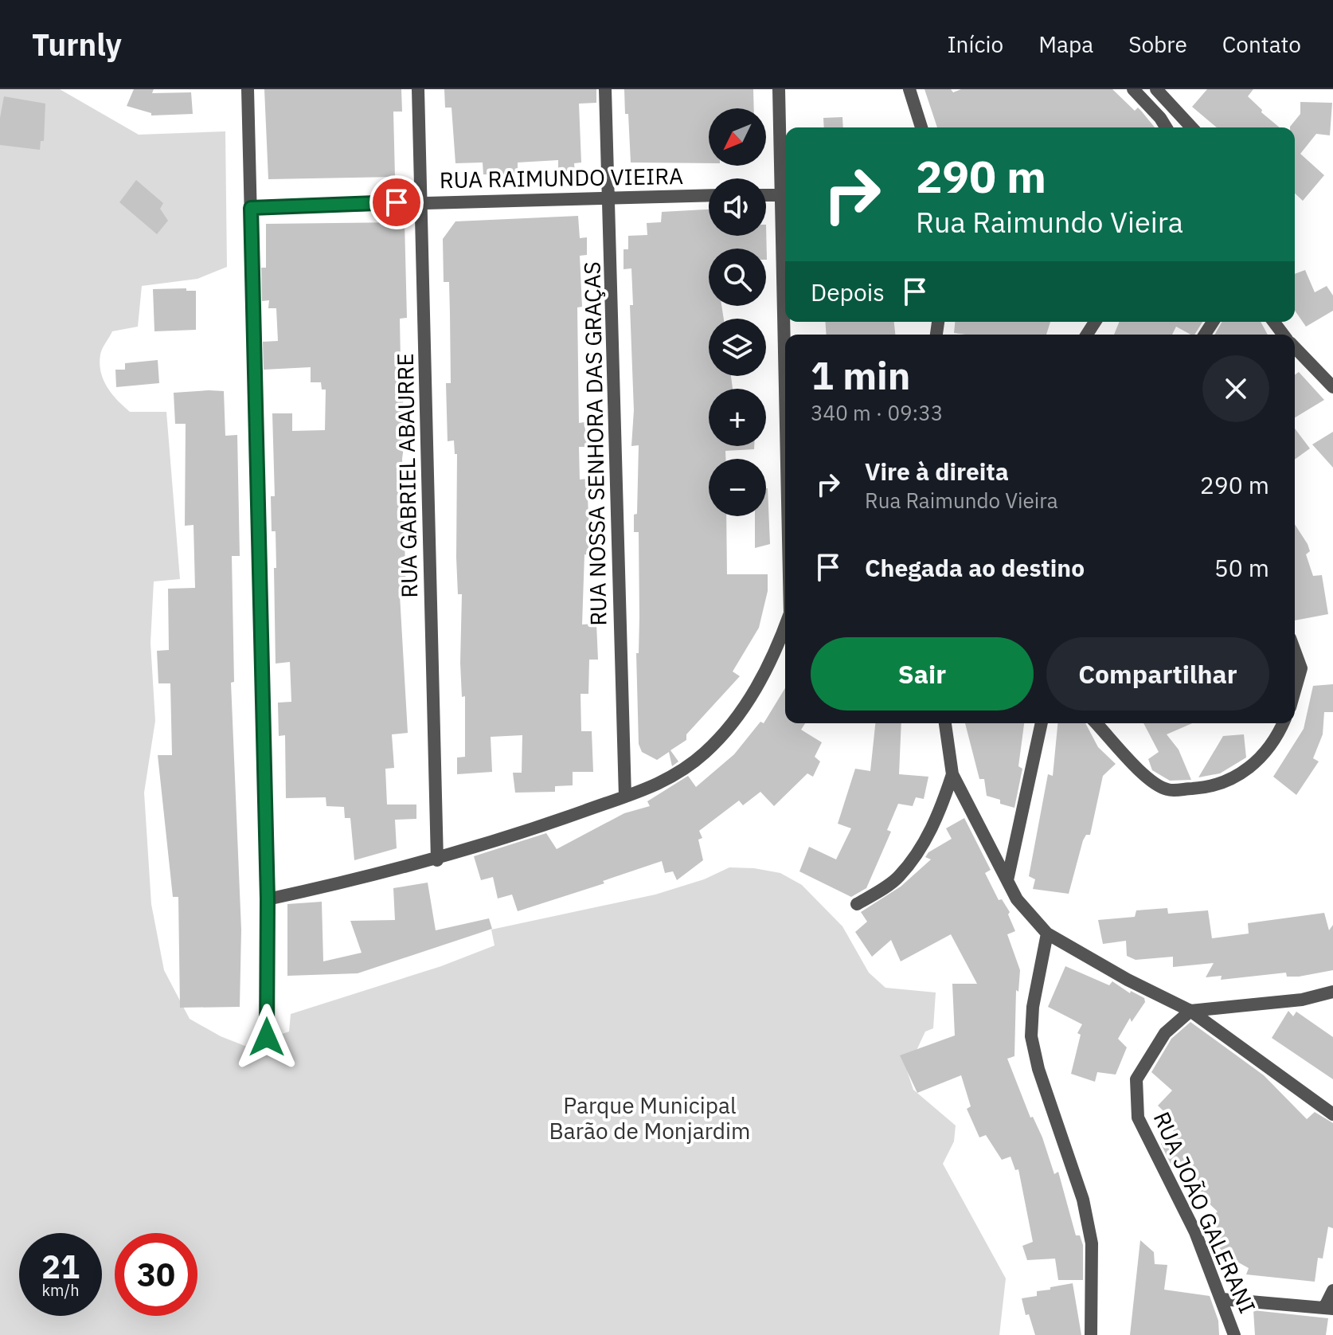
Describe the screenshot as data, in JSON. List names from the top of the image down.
{
  "streets": {
    "street": [
      "RUA RAIMUNDO VIEIRA",
      "RUA NOSSA SENHORA DAS GRAÇAS",
      "RUA GABRIEL ABAURRE",
      "RUA JOÃO GALERANI"
    ]
  },
  "crossings": [
    ["RUA RAIMUNDO VIEIRA", "RUA NOSSA SENHORA DAS GRAÇAS"],
    ["RUA RAIMUNDO VIEIRA", "RUA GABRIEL ABAURRE"]
  ],
  "parks": ["Parque Municipal Barão de Monjardim"],
  "north": "bottom left",
  "page": {
    "header": "Turnly",
    "nav": [
      "Início",
      "Mapa",
      "Sobre",
      "Contato"
    ],
    "map_buttons": ["+", "−"],
    "turn": ["290 m", "Rua Raimundo Vieira"],
    "then": "Depois",
    "heading": ["1 min", "340 m · 09:33"],
    "list": [
      {
        "name": "Vire à direita",
        "note": "Rua Raimundo Vieira",
        "value": "290 m"
      },
      {
        "name": "Chegada ao destino",
        "value": "50 m"
      }
    ],
    "buttons": ["Sair", "Compartilhar"],
    "speed": "21 km/h",
    "limit": "30"
  }
}
